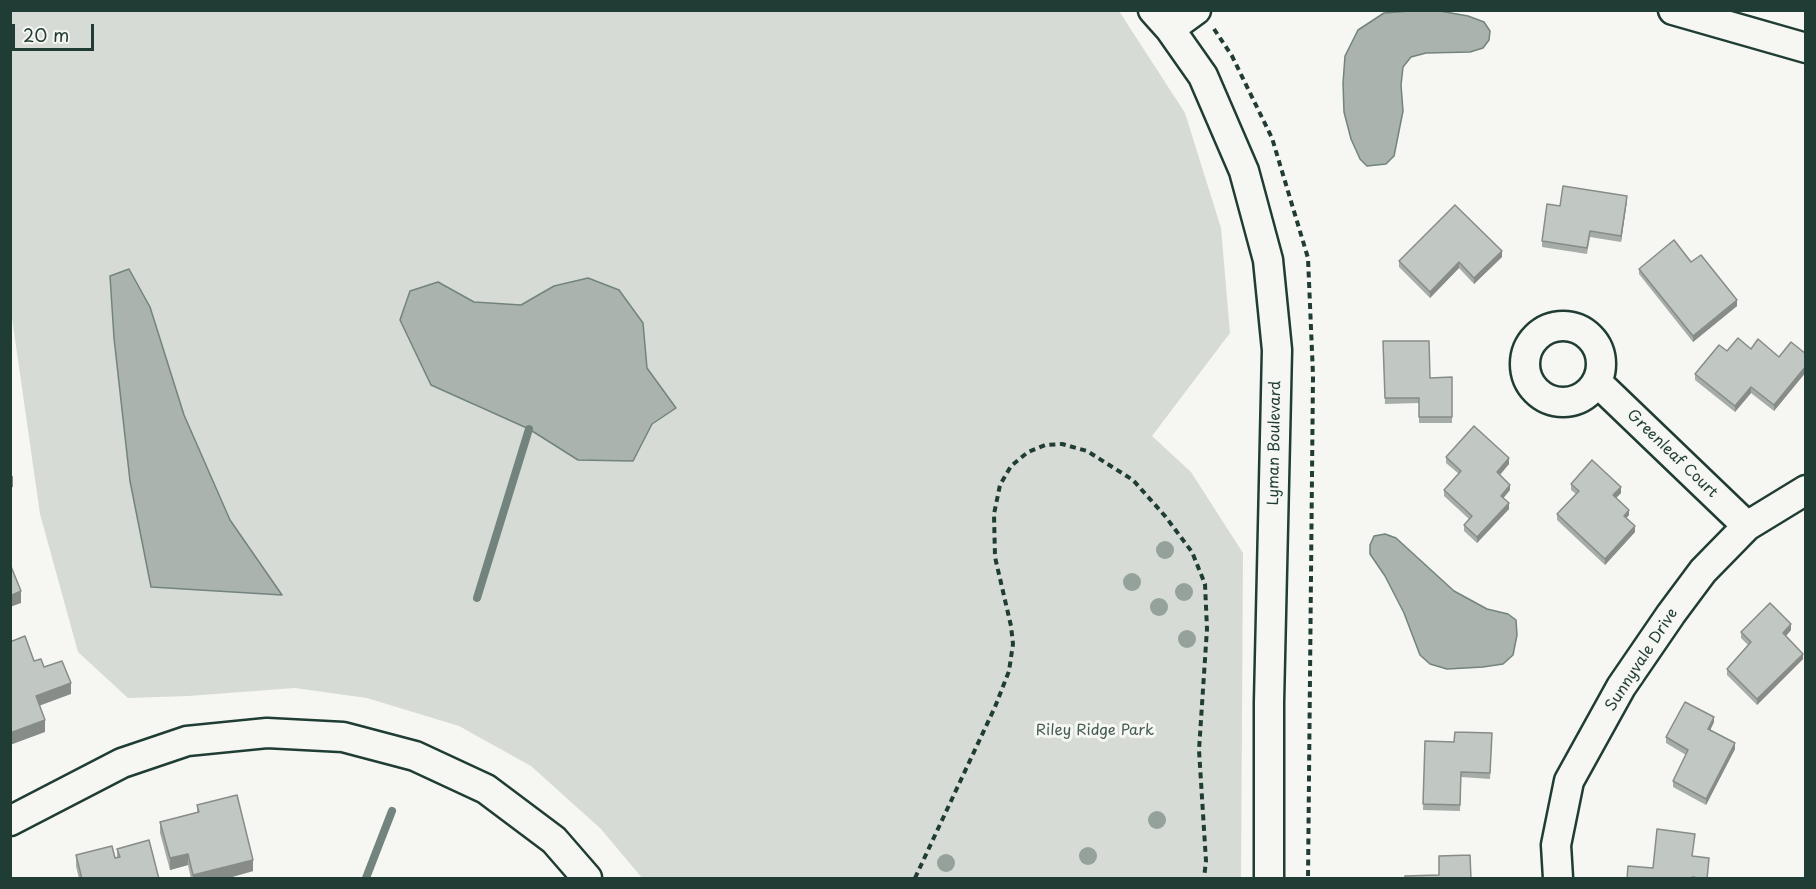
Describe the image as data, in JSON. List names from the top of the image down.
{
  "streets": {
    "street": ["Lyman Boulevard", "Greenleaf Court", "Sunnyvale Drive"]
  },
  "crossings": [
    ["Greenleaf Court", "Sunnyvale Drive"]
  ],
  "parks": ["Riley Ridge Park"],
  "scale_bar": "20 m"
}
